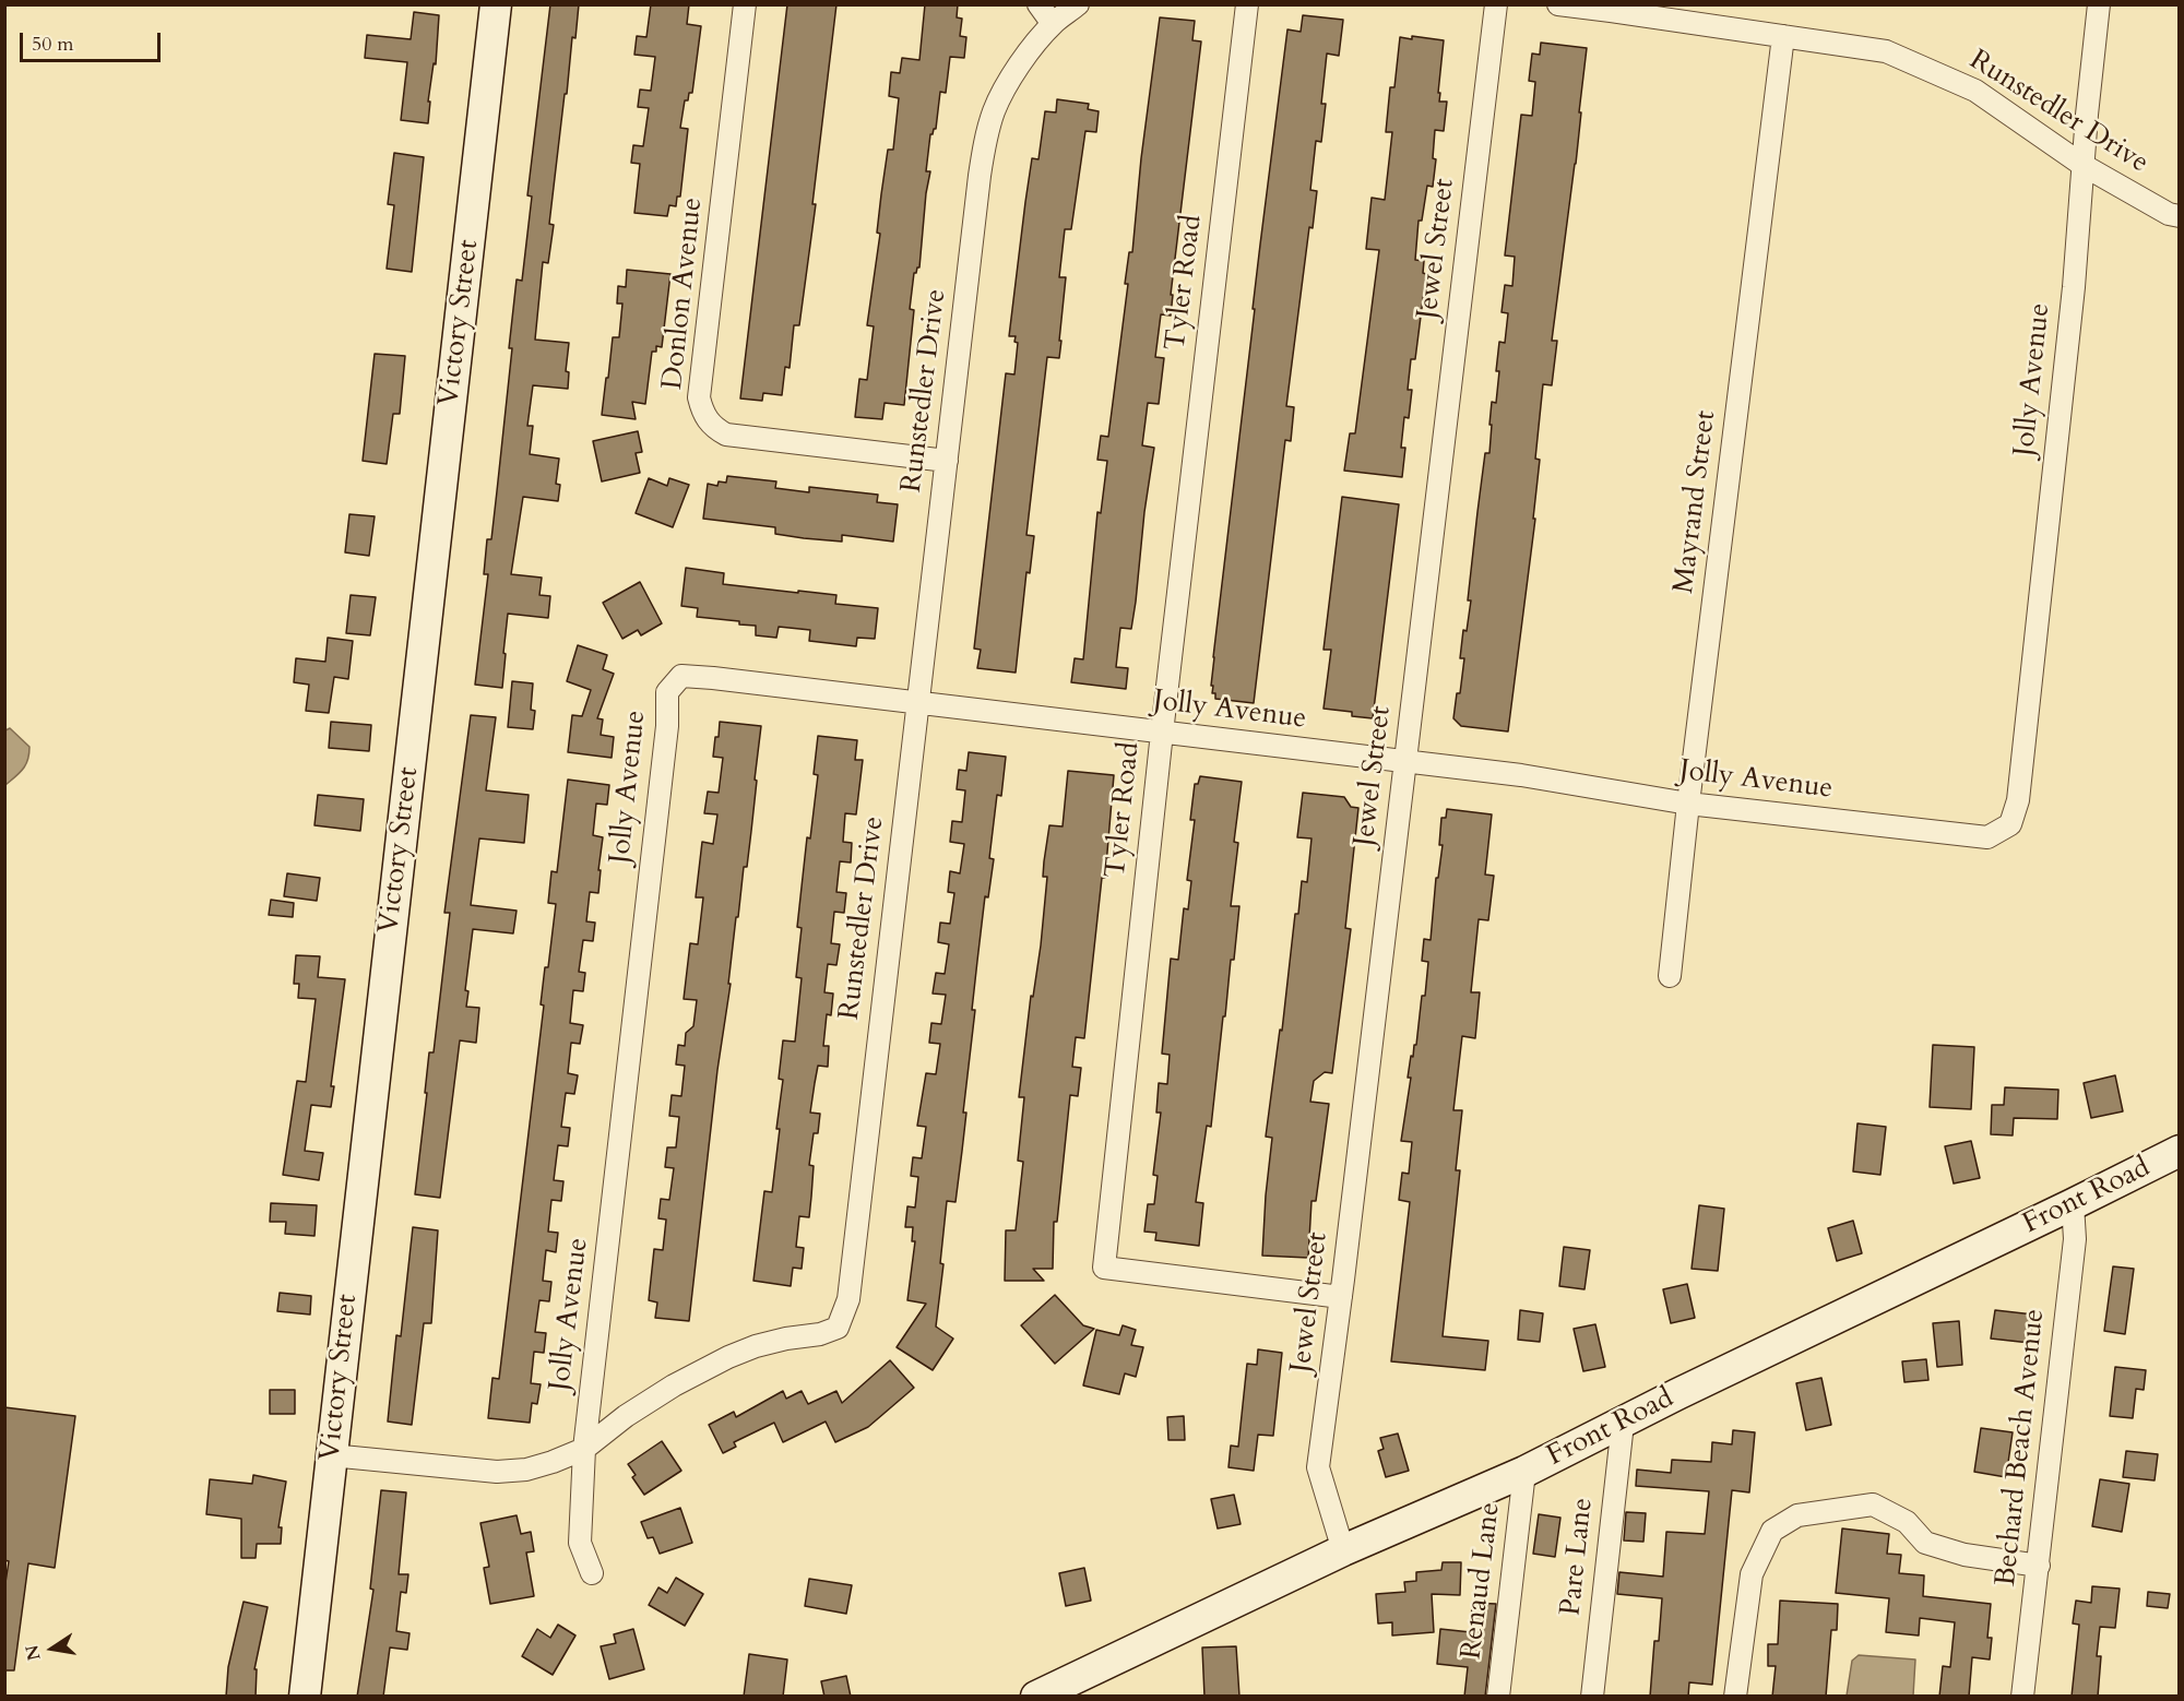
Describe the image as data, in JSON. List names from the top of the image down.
{
  "streets": {
    "street": [
      "Runstedler Drive",
      "Jewel Street",
      "Tyler Road",
      "Donlon Avenue",
      "Victory Street",
      "Jolly Avenue",
      "Mayrand Street",
      "Front Road",
      "Bechard Beach Avenue",
      "Pare Lane",
      "Renaud Lane"
    ]
  },
  "crossings": [
    ["Runstedler Drive", "Donlon Avenue"],
    ["Runstedler Drive", "Victory Street"],
    ["Runstedler Drive", "Jolly Avenue"],
    ["Runstedler Drive", "Mayrand Street"],
    ["Jewel Street", "Tyler Road"],
    ["Jewel Street", "Jolly Avenue"],
    ["Jewel Street", "Front Road"],
    ["Tyler Road", "Jolly Avenue"],
    ["Jolly Avenue", "Mayrand Street"],
    ["Front Road", "Bechard Beach Avenue"],
    ["Front Road", "Pare Lane"],
    ["Front Road", "Renaud Lane"]
  ],
  "scale_bar": "50 m",
  "north": "left"
}
